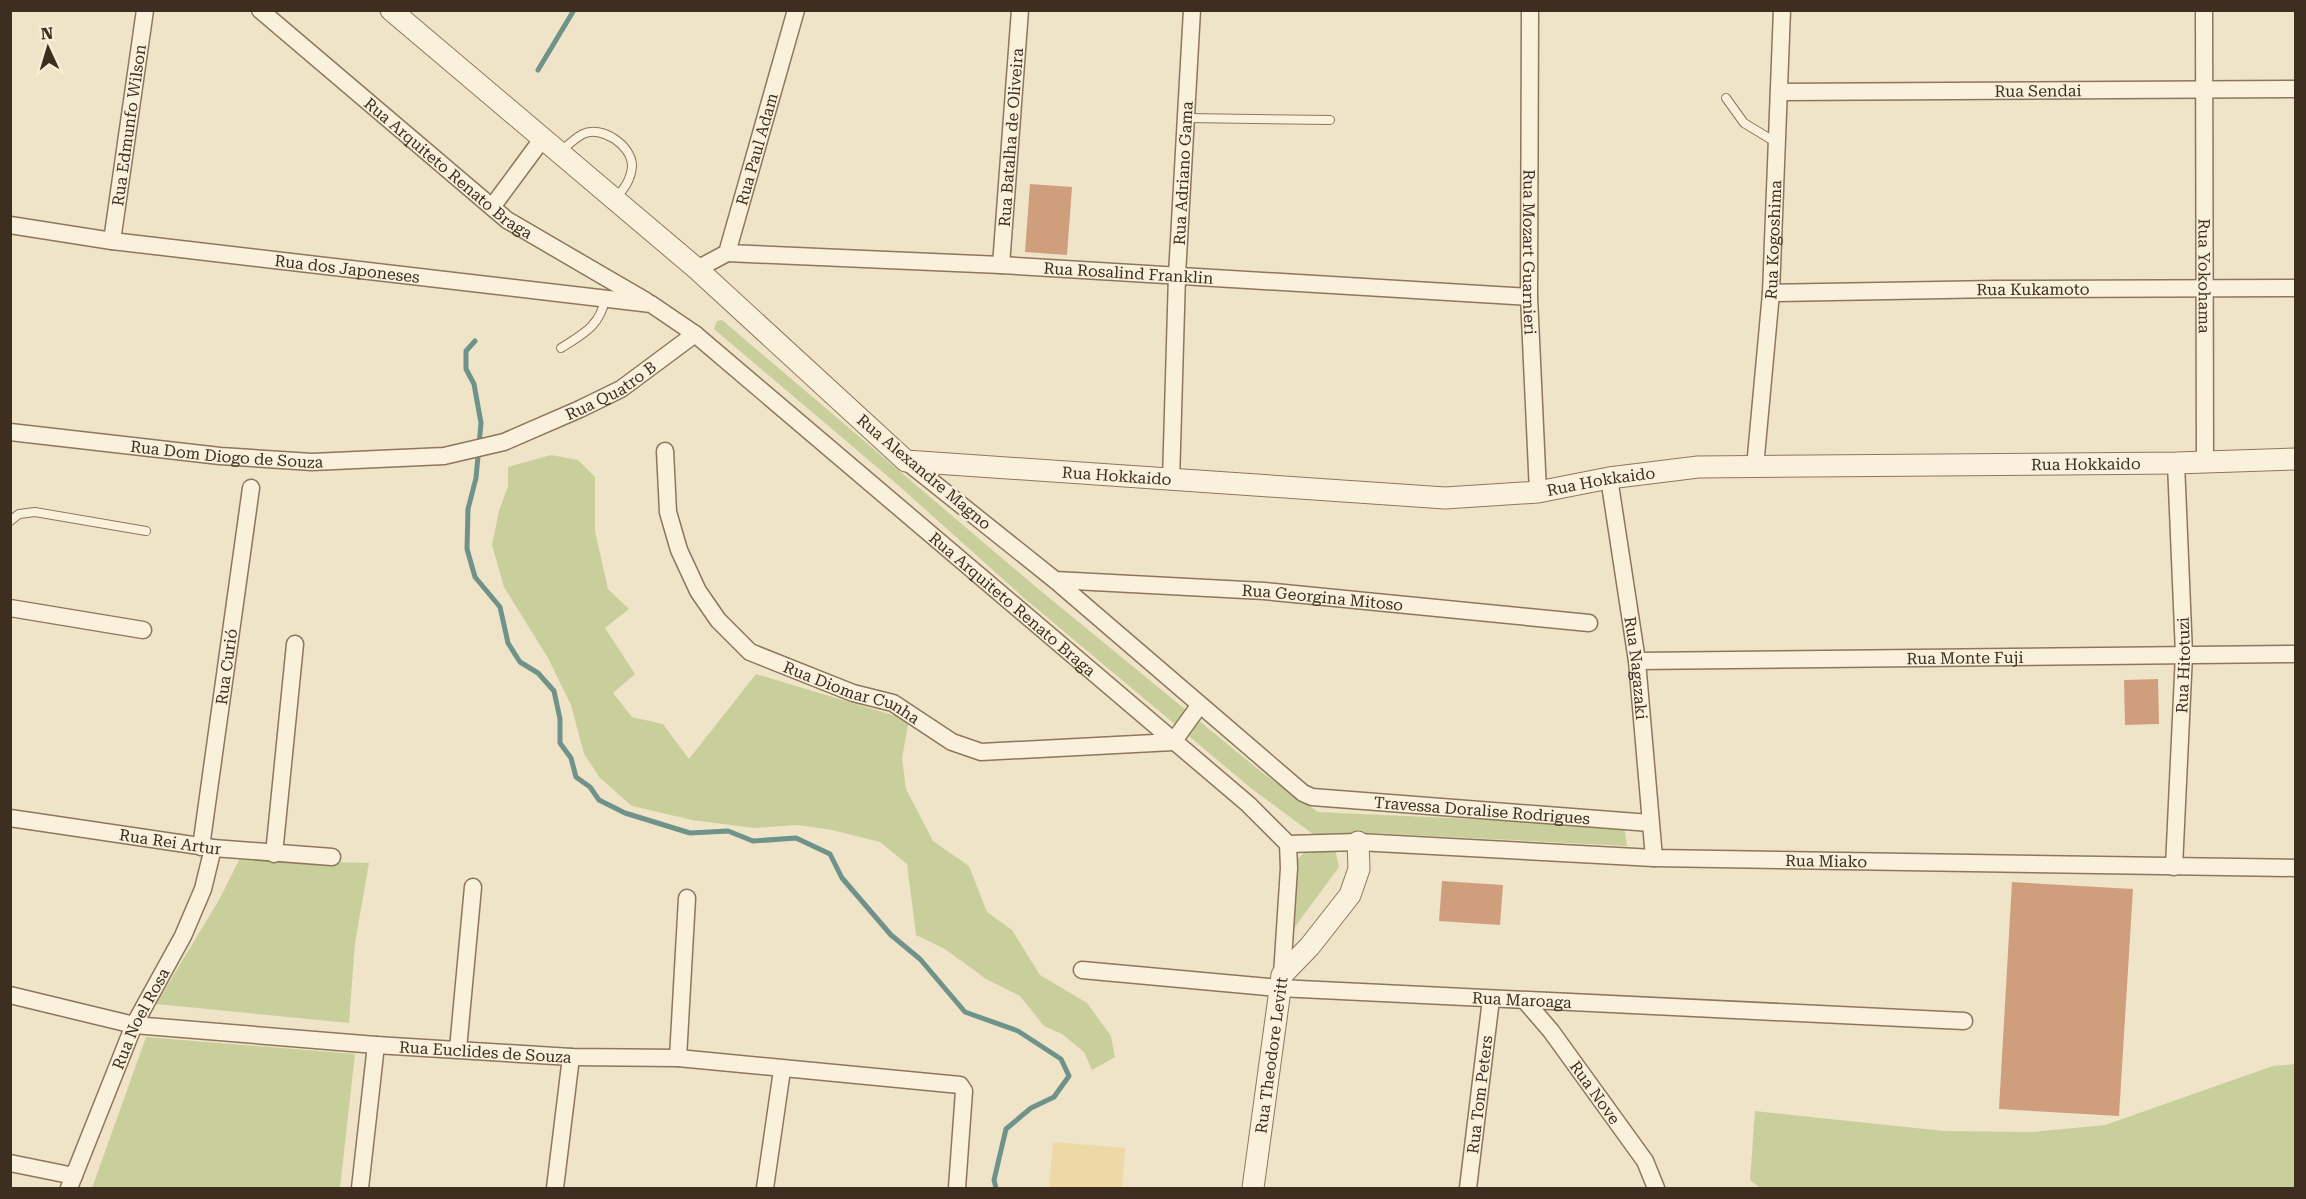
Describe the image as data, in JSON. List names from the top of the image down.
{
  "streets": {
    "street": [
      "Rua Sendai",
      "Rua Edmunfo Wilson",
      "Rua Batalha de Oliveira",
      "Rua Paul Adam",
      "Rua Arquiteto Renato Braga",
      "Rua Adriano Gama",
      "Rua Kogoshima",
      "Rua Mozart Guarnieri",
      "Rua dos Japoneses",
      "Rua Rosalind Franklin",
      "Rua Yokohama",
      "Rua Kukamoto",
      "Rua Quatro B",
      "Rua Dom Diogo de Souza",
      "Rua Hokkaido",
      "Rua Alexandre Magno",
      "Rua Georgina Mitoso",
      "Rua Monte Fuji",
      "Rua Hitotuzi",
      "Rua Nagazaki",
      "Rua Curió",
      "Rua Diomar Cunha",
      "Travessa Doralise Rodrigues",
      "Rua Rei Artur",
      "Rua Miako",
      "Rua Maroaga",
      "Rua Noel Rosa",
      "Rua Euclides de Souza",
      "Rua Theodore Levitt",
      "Rua Nove",
      "Rua Tom Peters"
    ]
  },
  "crossings": [
    ["Rua Sendai", "Rua Kogoshima"],
    ["Rua Sendai", "Rua Yokohama"],
    ["Rua Edmunfo Wilson", "Rua dos Japoneses"],
    ["Rua Batalha de Oliveira", "Rua Rosalind Franklin"],
    ["Rua Paul Adam", "Rua Rosalind Franklin"],
    ["Rua Arquiteto Renato Braga", "Rua dos Japoneses"],
    ["Rua Arquiteto Renato Braga", "Rua Quatro B"],
    ["Rua Arquiteto Renato Braga", "Rua Diomar Cunha"],
    ["Rua Adriano Gama", "Rua Rosalind Franklin"],
    ["Rua Adriano Gama", "Rua Hokkaido"],
    ["Rua Kogoshima", "Rua Kukamoto"],
    ["Rua Kogoshima", "Rua Hokkaido"],
    ["Rua Mozart Guarnieri", "Rua Rosalind Franklin"],
    ["Rua Mozart Guarnieri", "Rua Hokkaido"],
    ["Rua Yokohama", "Rua Kukamoto"],
    ["Rua Yokohama", "Rua Hokkaido"],
    ["Rua Quatro B", "Rua Dom Diogo de Souza"],
    ["Rua Hokkaido", "Rua Alexandre Magno"],
    ["Rua Hokkaido", "Rua Hitotuzi"],
    ["Rua Hokkaido", "Rua Nagazaki"],
    ["Rua Alexandre Magno", "Rua Georgina Mitoso"],
    ["Rua Alexandre Magno", "Travessa Doralise Rodrigues"],
    ["Rua Monte Fuji", "Rua Hitotuzi"],
    ["Rua Monte Fuji", "Rua Nagazaki"],
    ["Rua Hitotuzi", "Rua Miako"],
    ["Rua Nagazaki", "Travessa Doralise Rodrigues"],
    ["Rua Nagazaki", "Rua Miako"],
    ["Rua Curió", "Rua Rei Artur"],
    ["Rua Curió", "Rua Noel Rosa"],
    ["Rua Rei Artur", "Rua Noel Rosa"],
    ["Rua Miako", "Rua Theodore Levitt"],
    ["Rua Maroaga", "Rua Theodore Levitt"],
    ["Rua Maroaga", "Rua Nove"],
    ["Rua Maroaga", "Rua Tom Peters"],
    ["Rua Noel Rosa", "Rua Euclides de Souza"]
  ],
  "north": "top"
}
